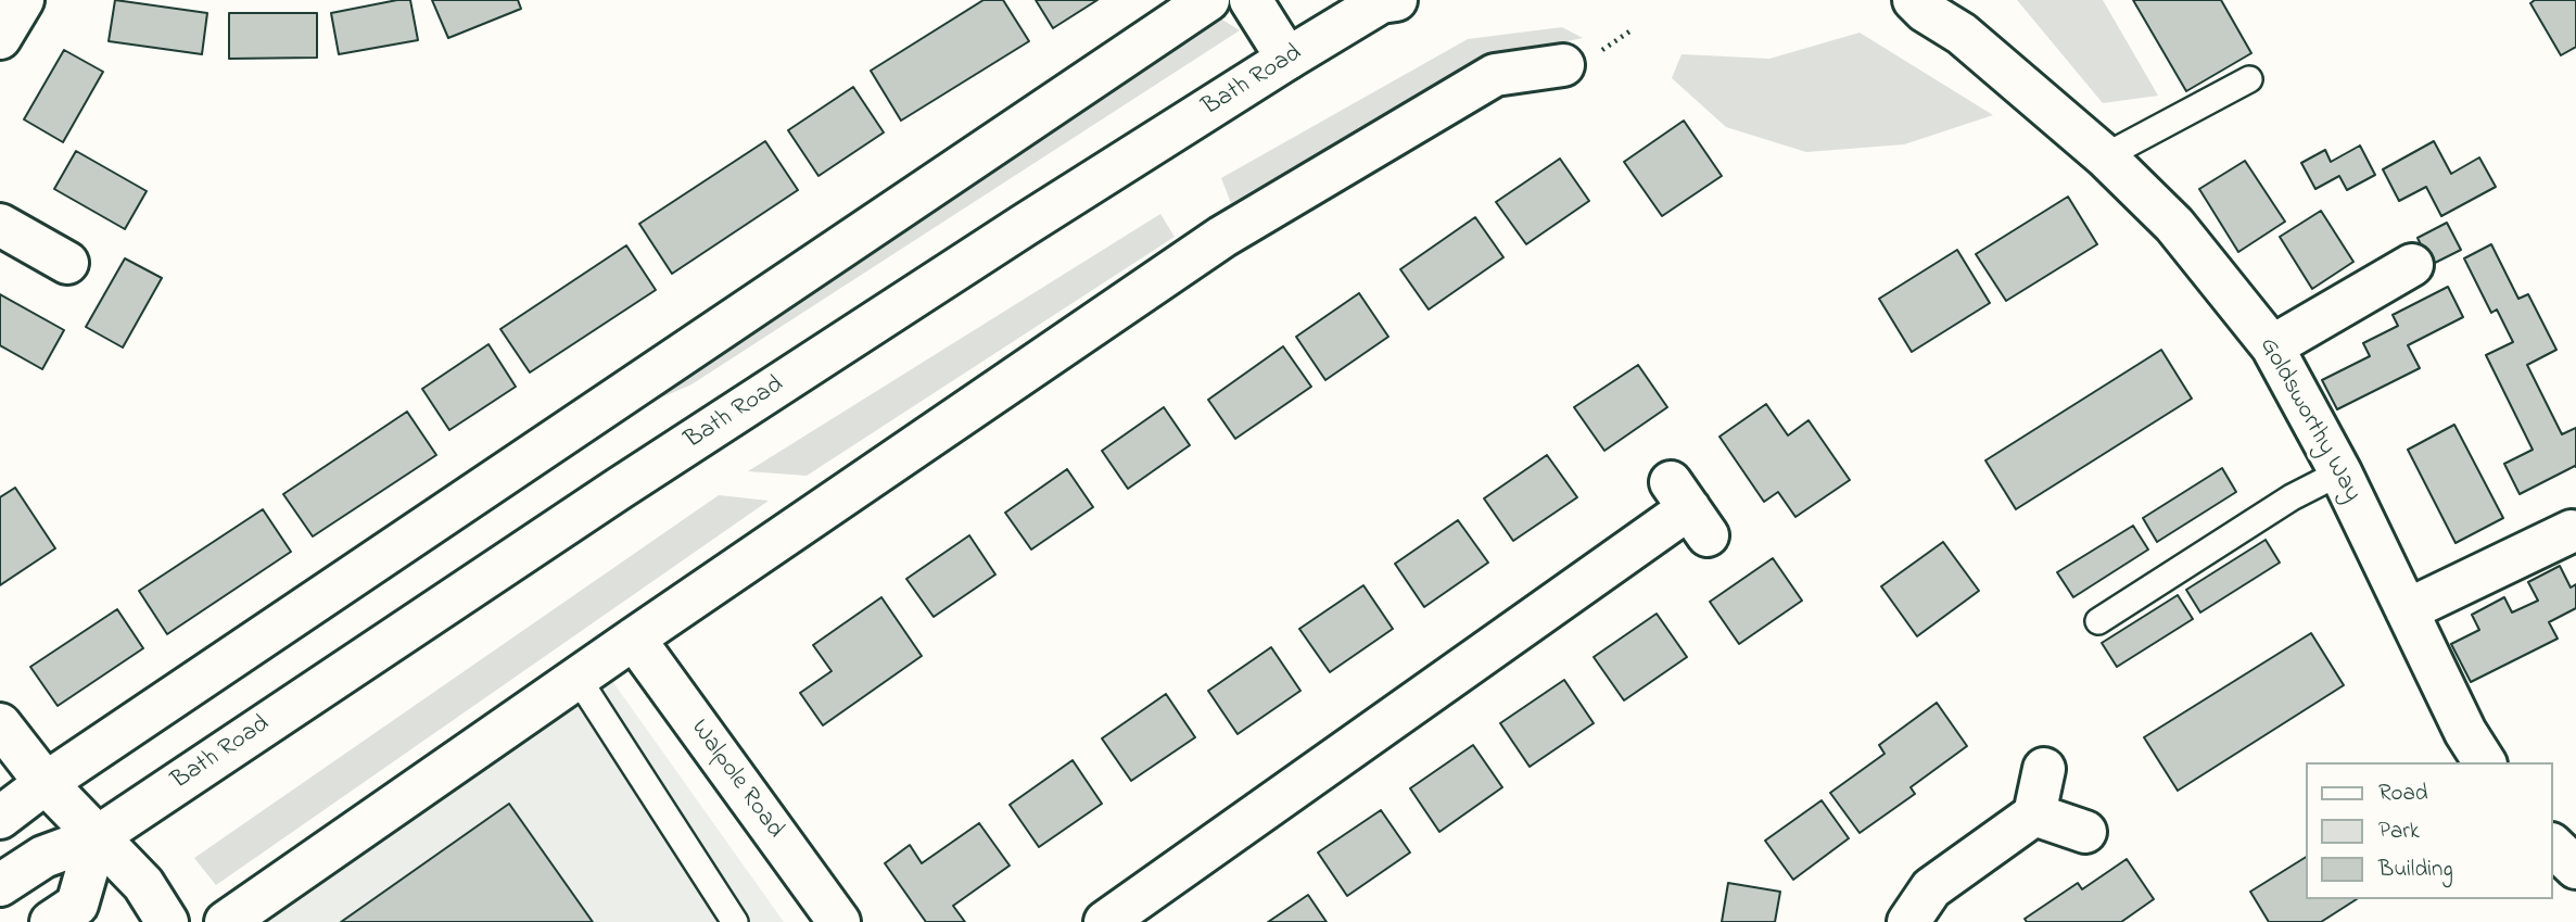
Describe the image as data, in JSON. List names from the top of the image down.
{
  "streets": {
    "street": ["Bath Road", "Goldsworthy Way", "Walpole Road"]
  },
  "legend": ["Road", "Park", "Building"]
}
